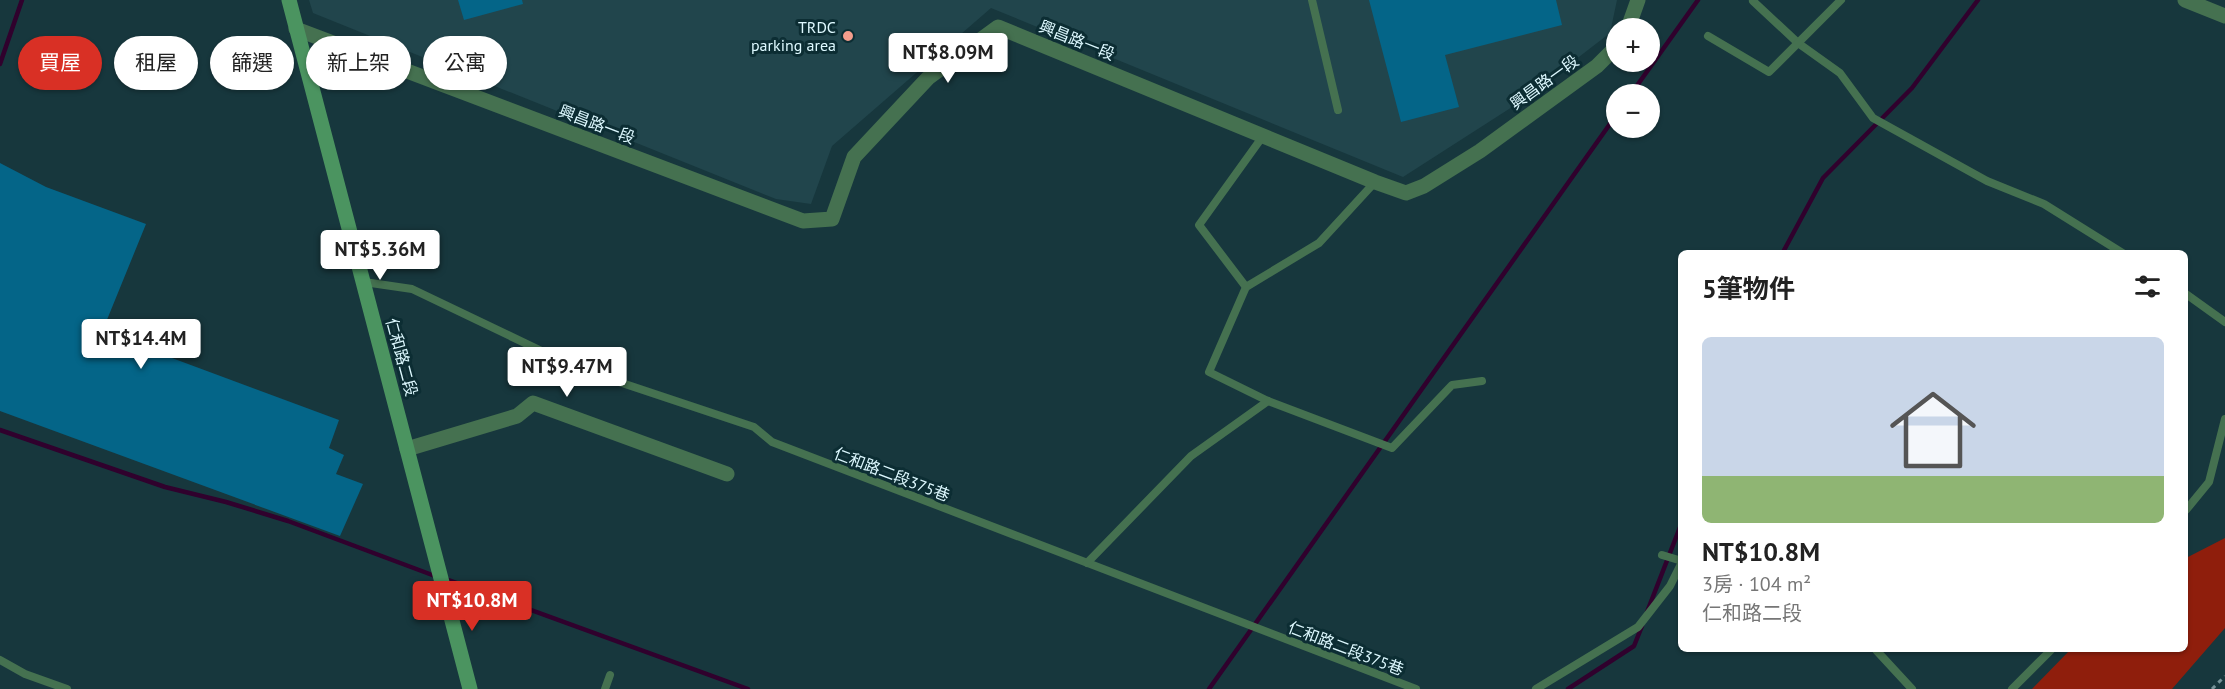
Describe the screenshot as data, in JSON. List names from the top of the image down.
{
  "streets": {
    "main road": ["仁和路二段"],
    "street": ["興昌路一段"],
    "lane": ["仁和路二段375巷"]
  },
  "crossings": [
    ["興昌路一段", "仁和路二段"],
    ["仁和路二段", "仁和路二段375巷"]
  ],
  "places": ["TRDC parking area"],
  "page": {
    "map_buttons": ["+", "−"],
    "price": [
      "NT$8.09M",
      "NT$5.36M",
      "NT$14.4M",
      "NT$9.47M",
      "NT$10.8M"
    ],
    "chip": [
      "買屋",
      "租屋",
      "篩選",
      "新上架",
      "公寓"
    ],
    "heading": "5筆物件",
    "list": [
      {
        "name": "NT$10.8M",
        "note": "3房 · 104 m² · 仁和路二段"
      }
    ]
  }
}
